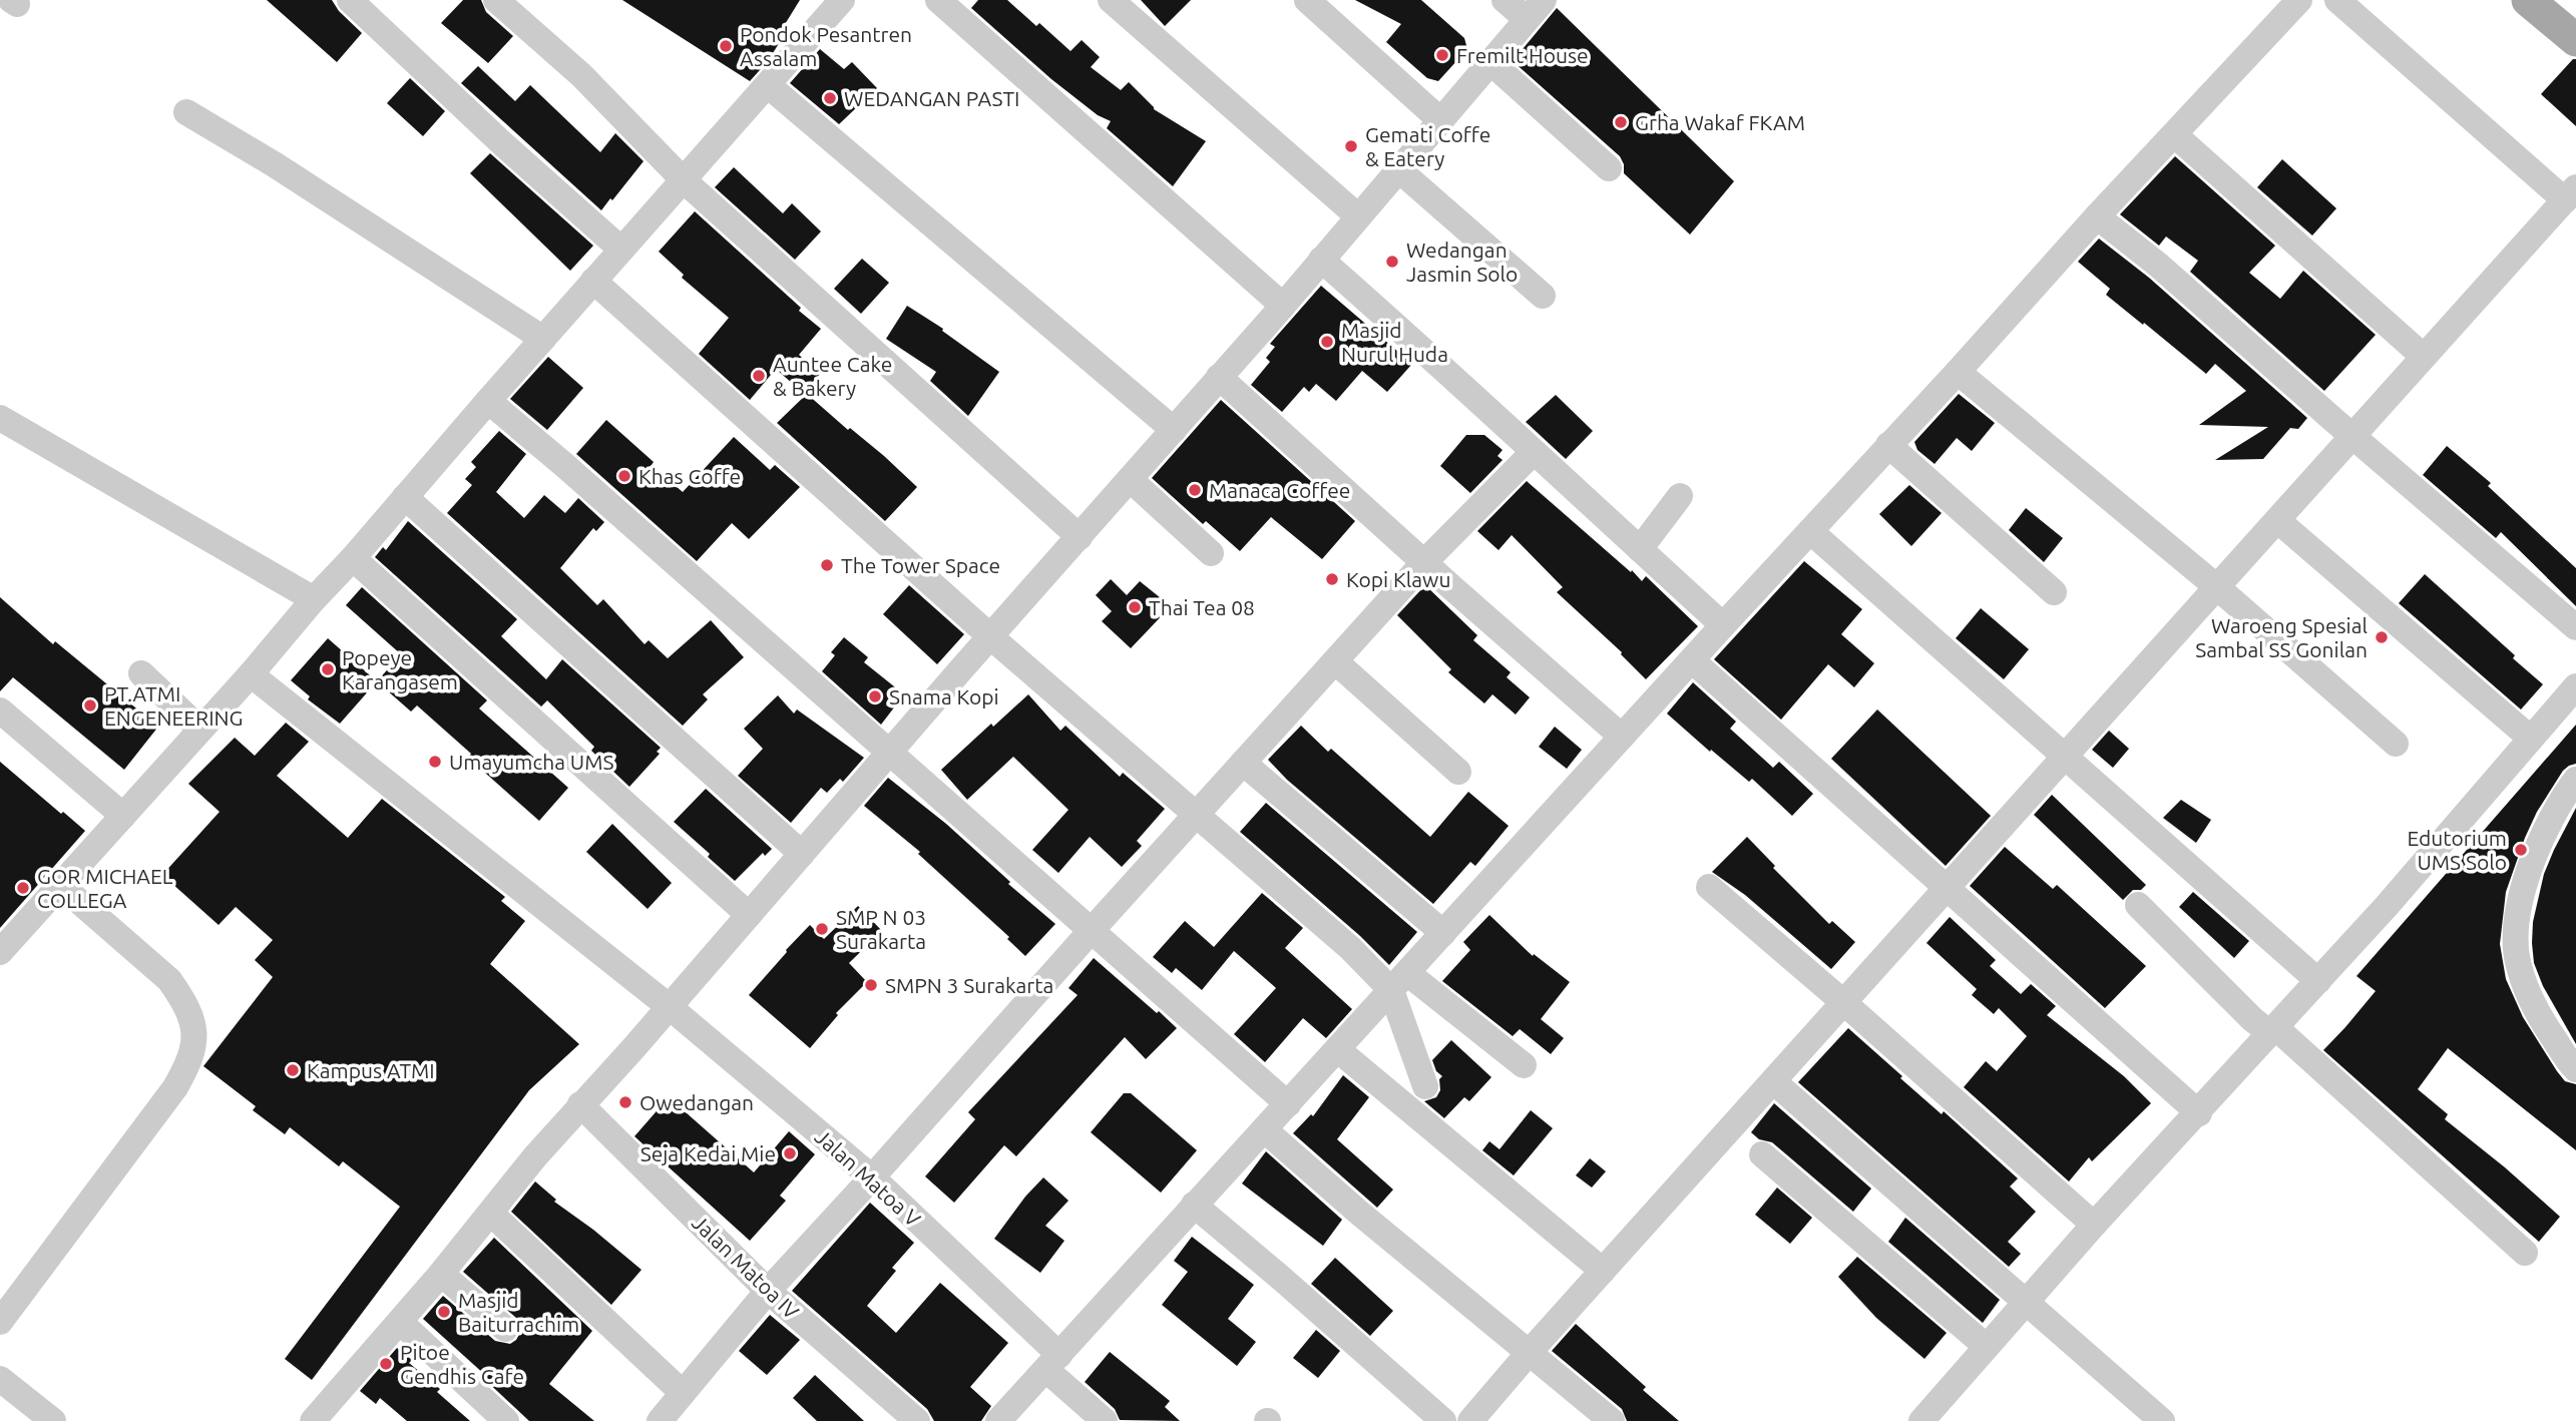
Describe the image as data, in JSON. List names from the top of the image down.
{
  "streets": {
    "street": ["Jalan Matoa V", "Jalan Matoa IV"]
  },
  "places": [
    "Pondok Pesantren Assalam",
    "Fremilt House",
    "WEDANGAN PASTI",
    "Grha Wakaf FKAM",
    "Gemati Coffe & Eatery",
    "Wedangan Jasmin Solo",
    "Masjid Nurul Huda",
    "Auntee Cake & Bakery",
    "Khas Coffe",
    "Manaca Coffee",
    "The Tower Space",
    "Kopi Klawu",
    "Thai Tea 08",
    "Waroeng Spesial Sambal SS Gonilan",
    "Popeye Karangasem",
    "Snama Kopi",
    "PT.ATMI ENGENEERING",
    "Umayumcha UMS",
    "Edutorium UMS Solo",
    "GOR MICHAEL COLLEGA",
    "SMP N 03 Surakarta",
    "SMPN 3 Surakarta",
    "Kampus ATMI",
    "Owedangan",
    "Seja Kedai Mie",
    "Masjid Baiturrachim",
    "Pitoe Gendhis Cafe"
  ]
}
